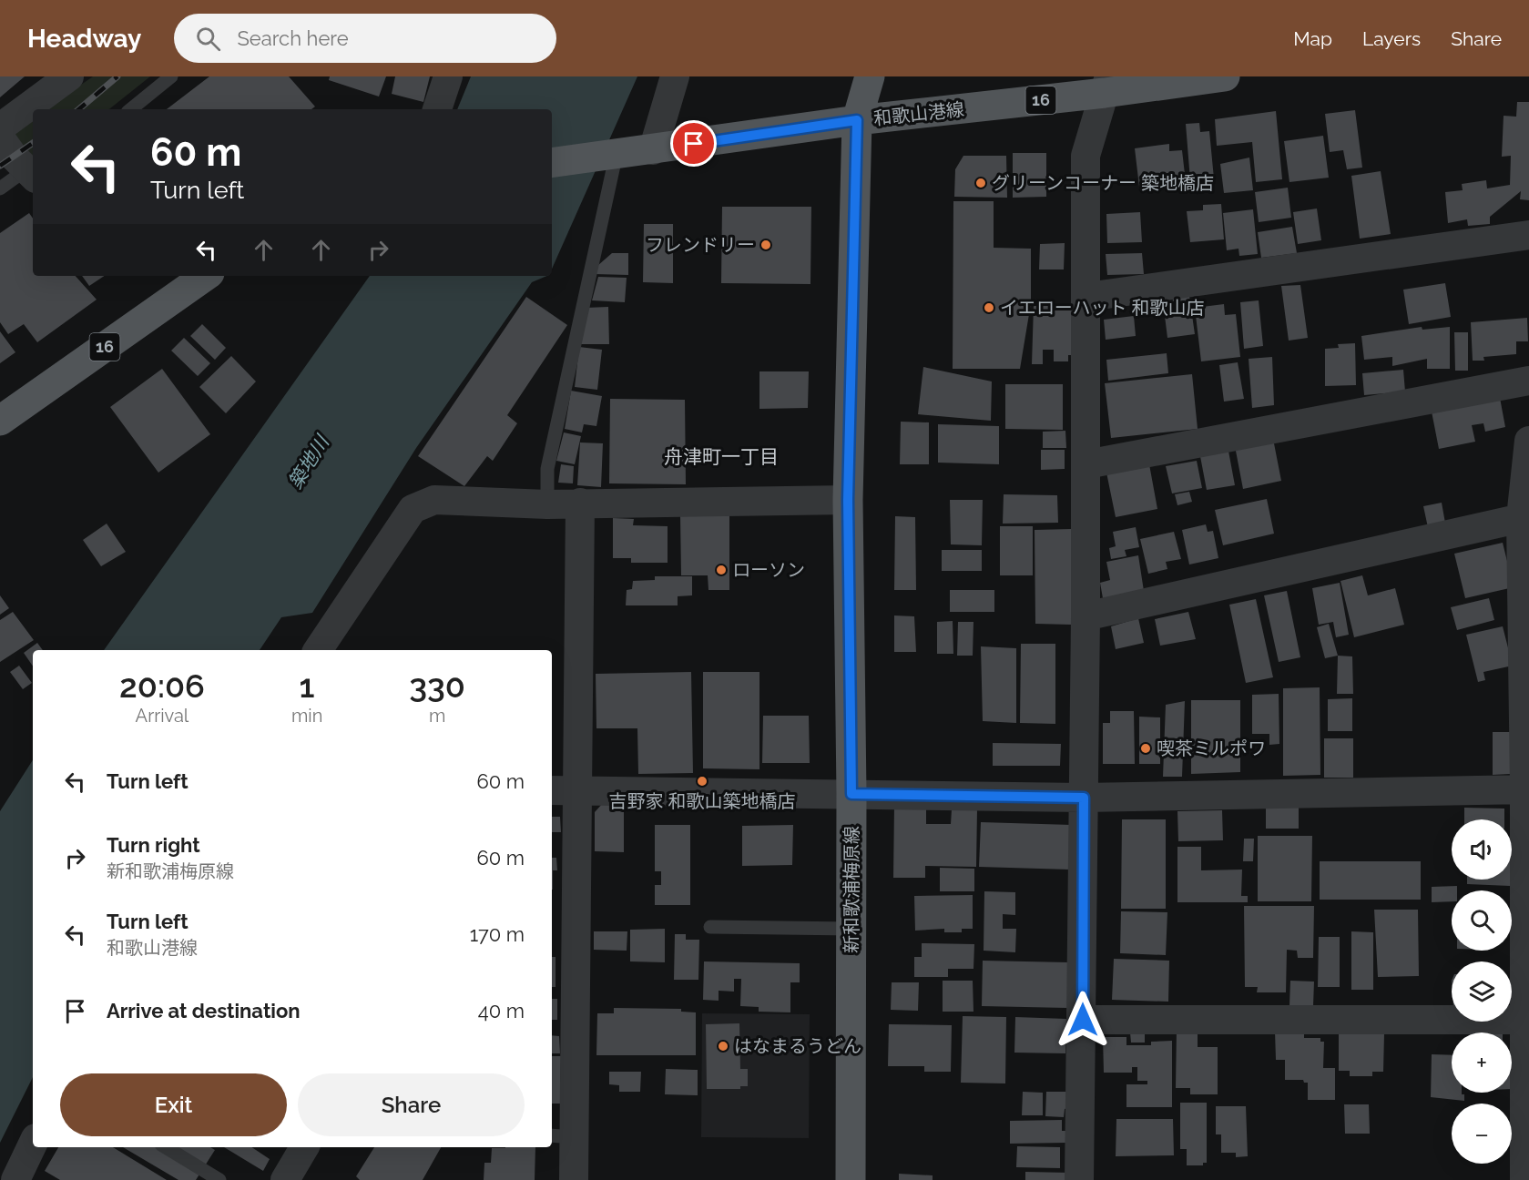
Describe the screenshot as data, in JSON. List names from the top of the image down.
{
  "streets": {
    "main road": ["16", "和歌山港線", "新和歌浦梅原線"]
  },
  "crossings": [
    ["和歌山港線", "新和歌浦梅原線"]
  ],
  "districts": ["舟津町一丁目"],
  "water": ["築地川"],
  "places": [
    "グリーンコーナー 築地橋店",
    "フレンドリー",
    "イエローハット 和歌山店",
    "ローソン",
    "喫茶ミルポワ",
    "吉野家 和歌山築地橋店",
    "はなまるうどん"
  ],
  "page": {
    "header": "Headway",
    "search": "Search here",
    "nav": ["Map", "Layers", "Share"],
    "turn": ["60 m", "Turn left"],
    "eta": [
      "20:06",
      "Arrival",
      "1",
      "min",
      "330",
      "m"
    ],
    "list": [
      {
        "name": "Turn left",
        "value": "60 m"
      },
      {
        "name": "Turn right",
        "note": "新和歌浦梅原線",
        "value": "60 m"
      },
      {
        "name": "Turn left",
        "note": "和歌山港線",
        "value": "170 m"
      },
      {
        "name": "Arrive at destination",
        "value": "40 m"
      }
    ],
    "map_buttons": ["+", "−"],
    "buttons": ["Exit", "Share"]
  }
}
